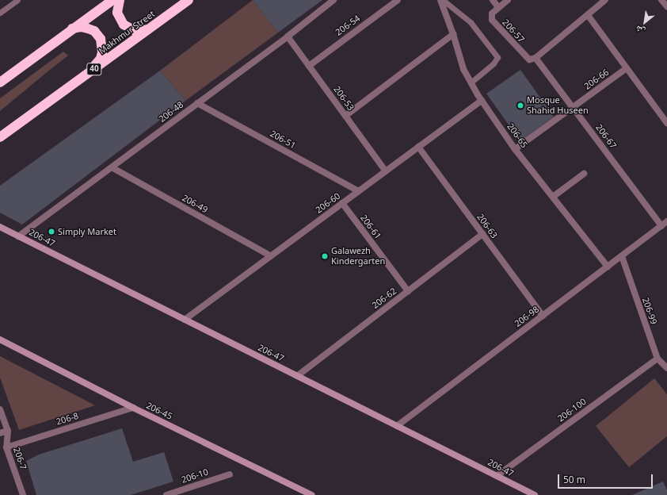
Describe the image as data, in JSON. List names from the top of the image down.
{
  "streets": {
    "highway": ["Makhmur Street", "40"],
    "street": [
      "206-54",
      "206-57",
      "206-66",
      "206-53",
      "206-48",
      "206-65",
      "206-67",
      "206-51",
      "206-60",
      "206-49",
      "206-63",
      "206-61",
      "206-47",
      "206-62",
      "206-99",
      "206-98",
      "206-100",
      "206-45",
      "206-8",
      "206-7",
      "206-10"
    ]
  },
  "crossings": [
    ["206-54", "206-53"],
    ["206-57", "206-67"],
    ["206-66", "206-65"],
    ["206-66", "206-67"],
    ["206-53", "206-48"],
    ["206-53", "206-60"],
    ["206-48", "206-51"],
    ["206-48", "206-49"],
    ["206-48", "206-47"],
    ["206-65", "206-60"],
    ["206-65", "206-98"],
    ["206-67", "206-98"],
    ["206-51", "206-60"],
    ["206-60", "206-49"],
    ["206-60", "206-63"],
    ["206-60", "206-61"],
    ["206-60", "206-47"],
    ["206-63", "206-62"],
    ["206-63", "206-98"],
    ["206-61", "206-62"],
    ["206-47", "206-62"],
    ["206-47", "206-98"],
    ["206-47", "206-100"],
    ["206-99", "206-98"],
    ["206-99", "206-100"],
    ["206-45", "206-8"],
    ["206-8", "206-7"]
  ],
  "places": ["Mosque Shahid Huseen", "Simply Market", "Galawezh Kindergarten"],
  "scale_bar": "50 m",
  "north": "bottom left"
}
